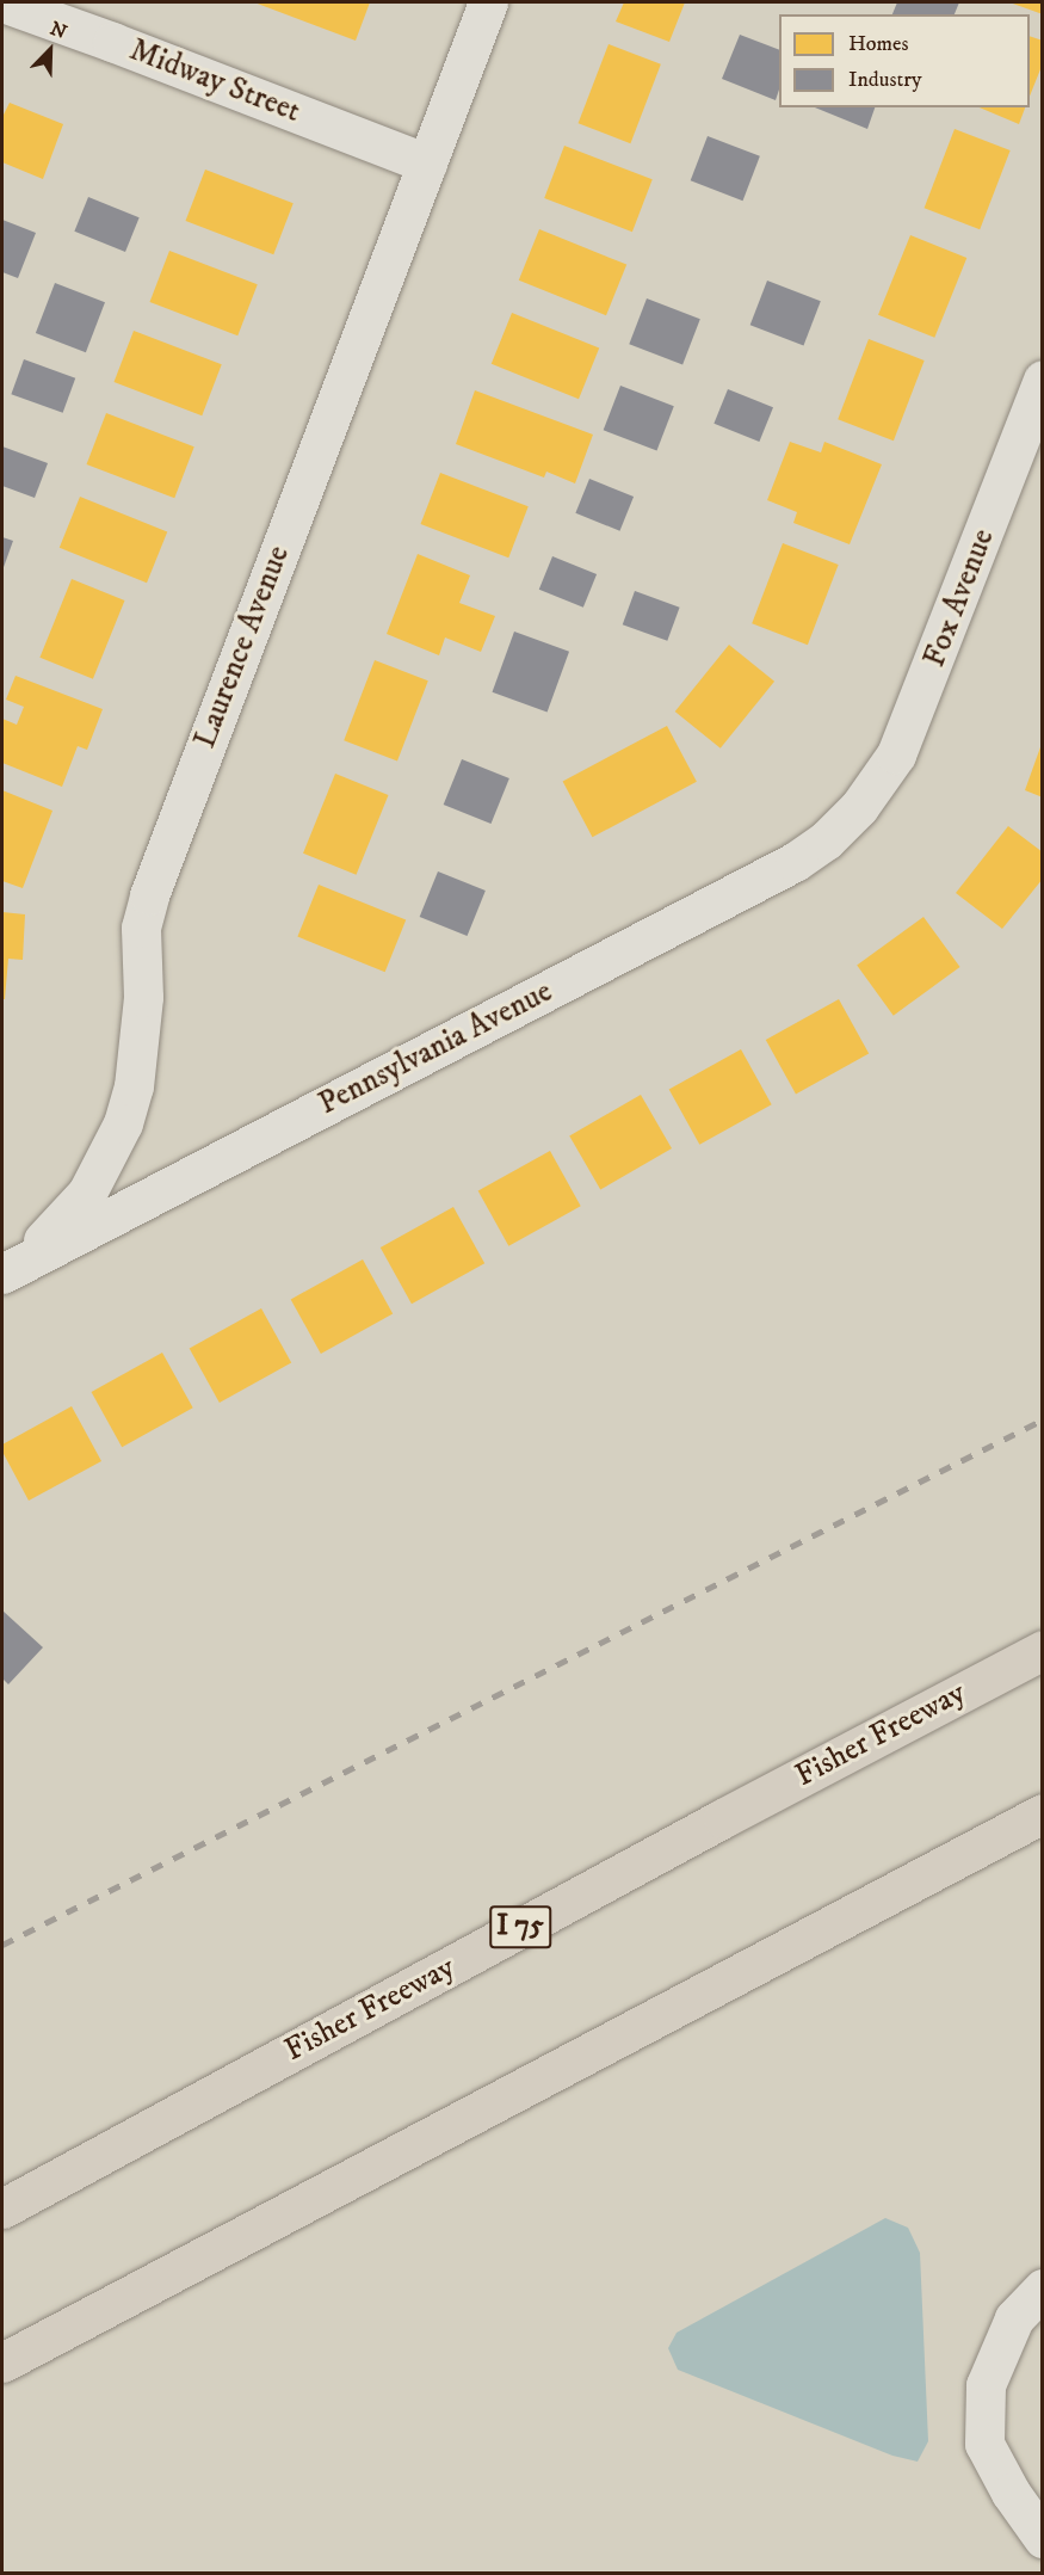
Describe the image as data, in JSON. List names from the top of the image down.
{
  "streets": {
    "highway": ["Fisher Freeway", "I 75"],
    "street": [
      "Midway Street",
      "Fox Avenue",
      "Laurence Avenue",
      "Pennsylvania Avenue"
    ]
  },
  "crossings": [
    ["Midway Street", "Laurence Avenue"],
    ["Fox Avenue", "Pennsylvania Avenue"],
    ["Laurence Avenue", "Pennsylvania Avenue"]
  ],
  "legend": ["Homes", "Industry"],
  "north": "top right"
}
